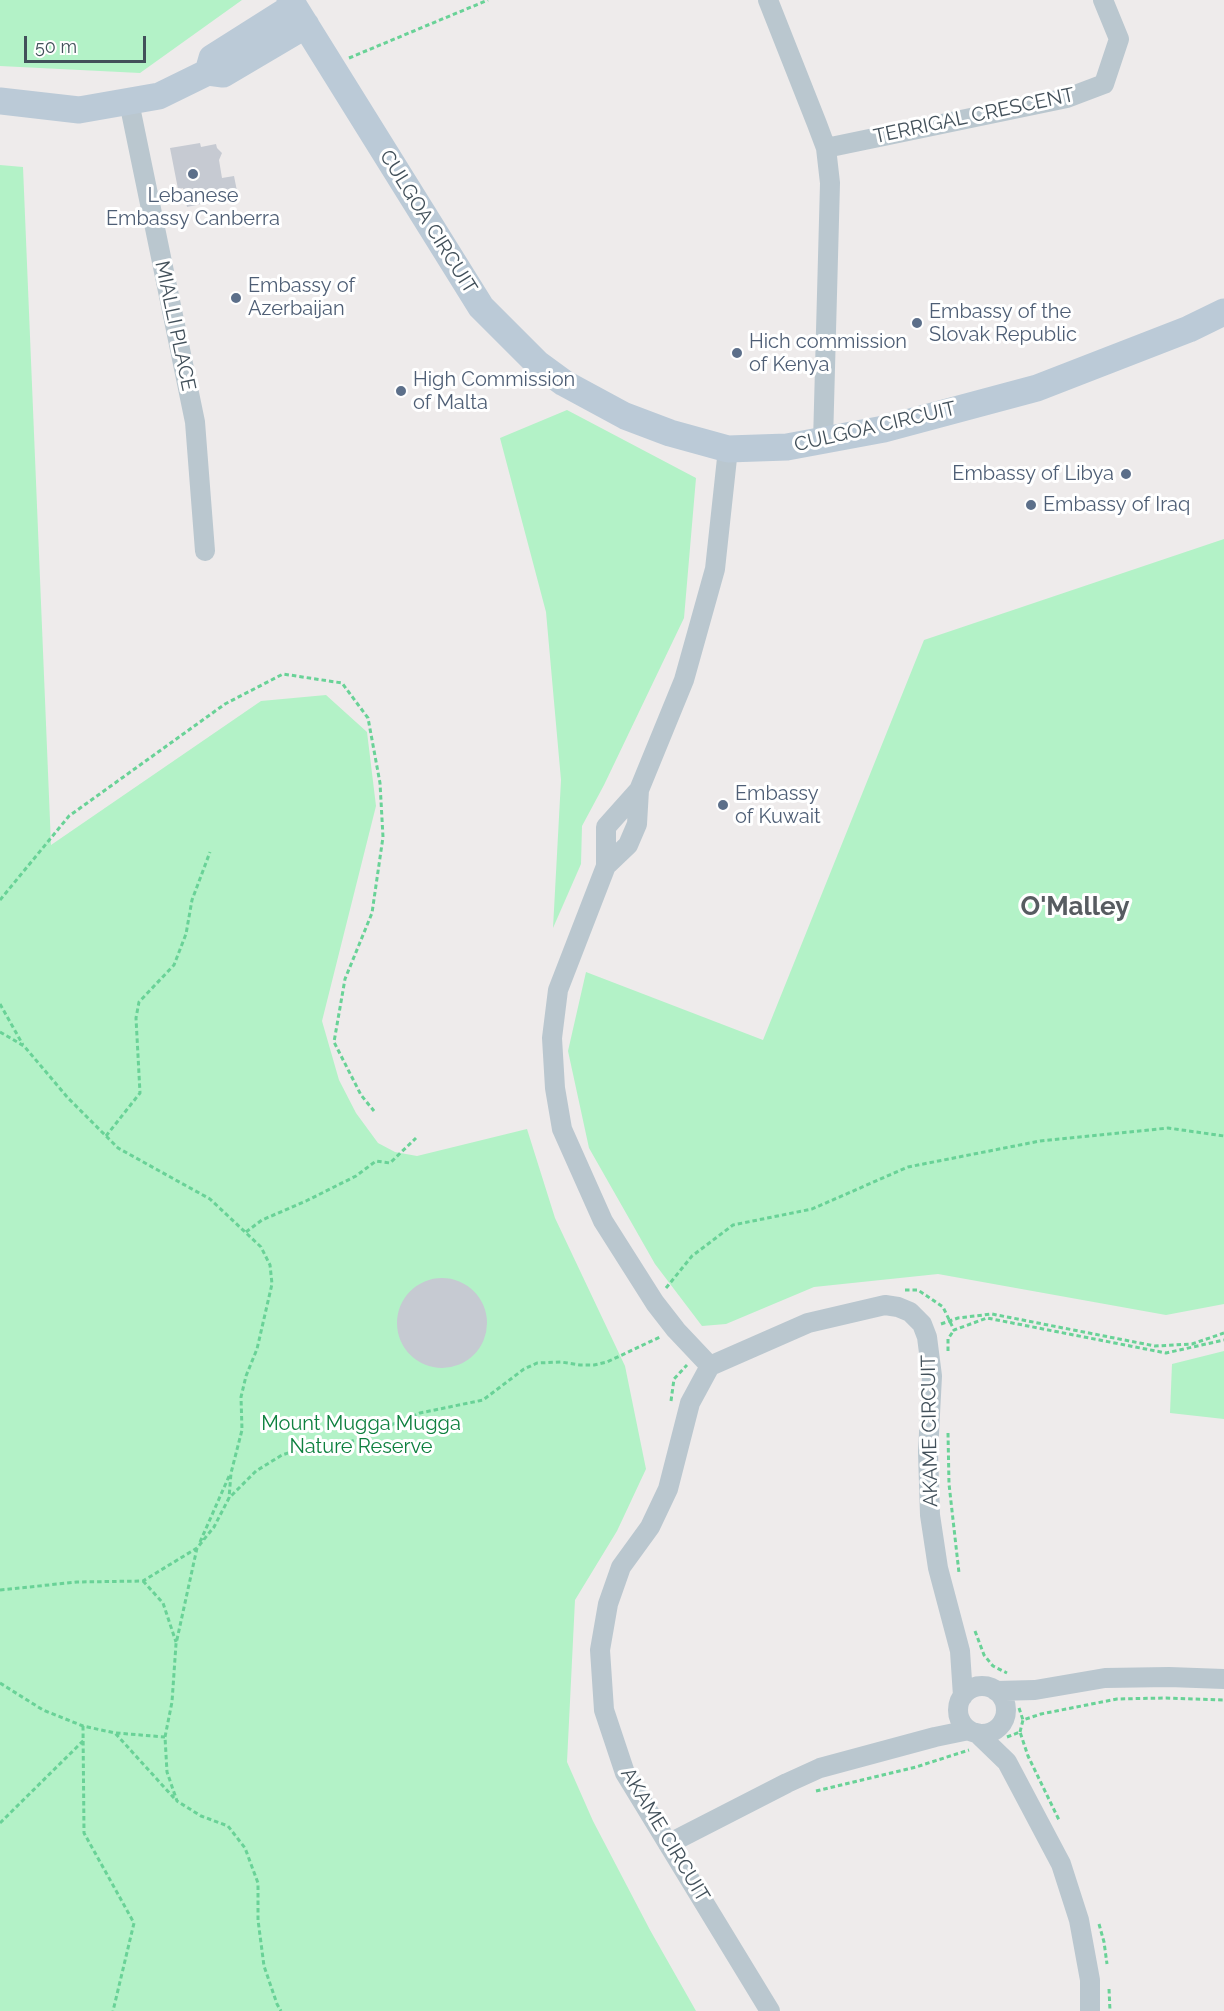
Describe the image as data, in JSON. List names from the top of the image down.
{
  "streets": {
    "street": [
      "TERRIGAL CRESCENT",
      "CULGOA CIRCUIT",
      "MIALLI PLACE",
      "AKAME CIRCUIT"
    ]
  },
  "districts": ["O'Malley"],
  "parks": ["Mount Mugga Mugga Nature Reserve"],
  "places": [
    "Lebanese Embassy Canberra",
    "Embassy of Azerbaijan",
    "Embassy of the Slovak Republic",
    "Hich commission of Kenya",
    "High Commission of Malta",
    "Embassy of Libya",
    "Embassy of Iraq",
    "Embassy of Kuwait"
  ],
  "scale_bar": "50 m"
}
